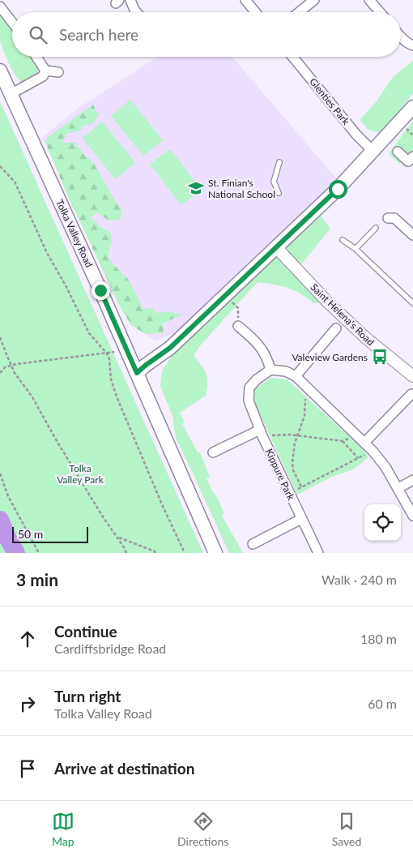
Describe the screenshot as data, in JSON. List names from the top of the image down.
{
  "streets": {
    "main road": ["Tolka Valley Road"],
    "street": ["Glenties Park", "Saint Helena's Road", "Kippure Park"]
  },
  "parks": ["Tolka Valley Park"],
  "places": {
    "school or university": ["St. Finian's National School"],
    "bus stop": ["Valeview Gardens"]
  },
  "scale_bar": "50 m",
  "page": {
    "search": "Search here",
    "scale": "50 m",
    "heading": ["3 min", "Walk · 240 m"],
    "list": [
      ["Continue", "Cardiffsbridge Road", "180 m"],
      ["Turn right", "Tolka Valley Road", "60 m"],
      "Arrive at destination"
    ],
    "nav": ["Map", "Directions", "Saved"]
  }
}
